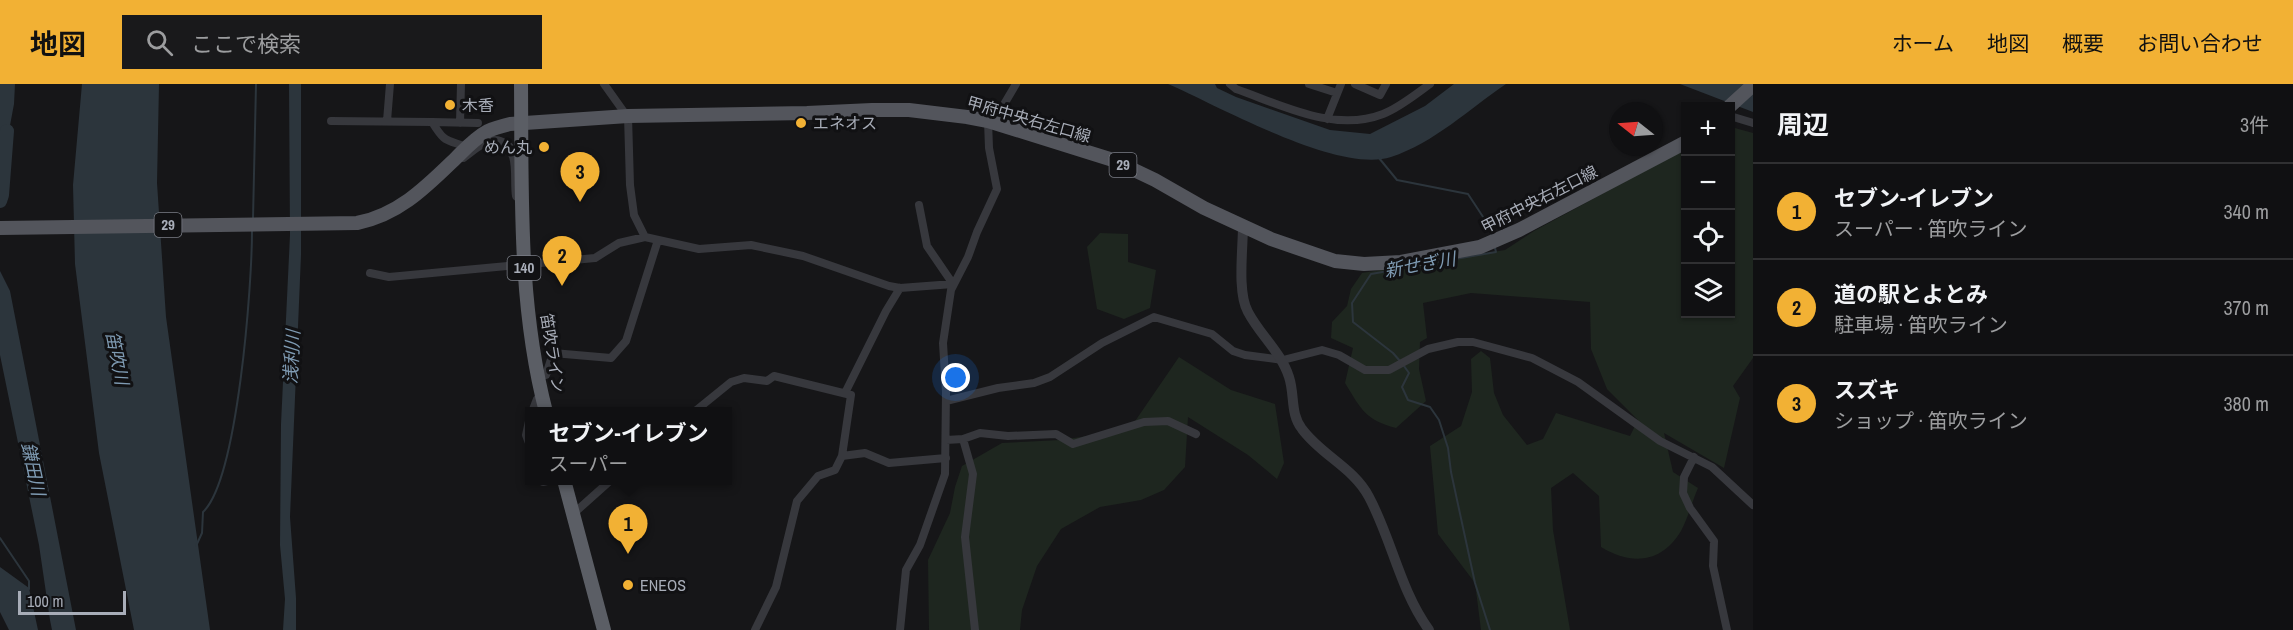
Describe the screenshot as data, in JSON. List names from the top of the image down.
{
  "streets": {
    "highway": ["140", "笛吹ライン"],
    "main road": ["甲府中央右左口線", "29"]
  },
  "crossings": [
    ["甲府中央右左口線", "笛吹ライン"]
  ],
  "water": [
    "新せぎ川",
    "浅利川",
    "笛吹川",
    "鎌田川"
  ],
  "places": [
    "木香",
    "エネオス",
    "めん丸",
    "ENEOS"
  ],
  "scale_bar": "100 m",
  "north": "left",
  "page": {
    "header": "地図",
    "search": "ここで検索",
    "nav": [
      "ホーム",
      "地図",
      "概要",
      "お問い合わせ"
    ],
    "heading": ["周辺", "3件"],
    "map_buttons": ["+", "−"],
    "pins": ["3", "2", "1"],
    "list": [
      {
        "mark": "1",
        "name": "セブン-イレブン",
        "note": "スーパー · 笛吹ライン",
        "value": "340 m"
      },
      {
        "mark": "2",
        "name": "道の駅とよとみ",
        "note": "駐車場 · 笛吹ライン",
        "value": "370 m"
      },
      {
        "mark": "3",
        "name": "スズキ",
        "note": "ショップ · 笛吹ライン",
        "value": "380 m"
      }
    ],
    "popup": ["セブン-イレブン", "スーパー"],
    "scale": "100 m"
  }
}
